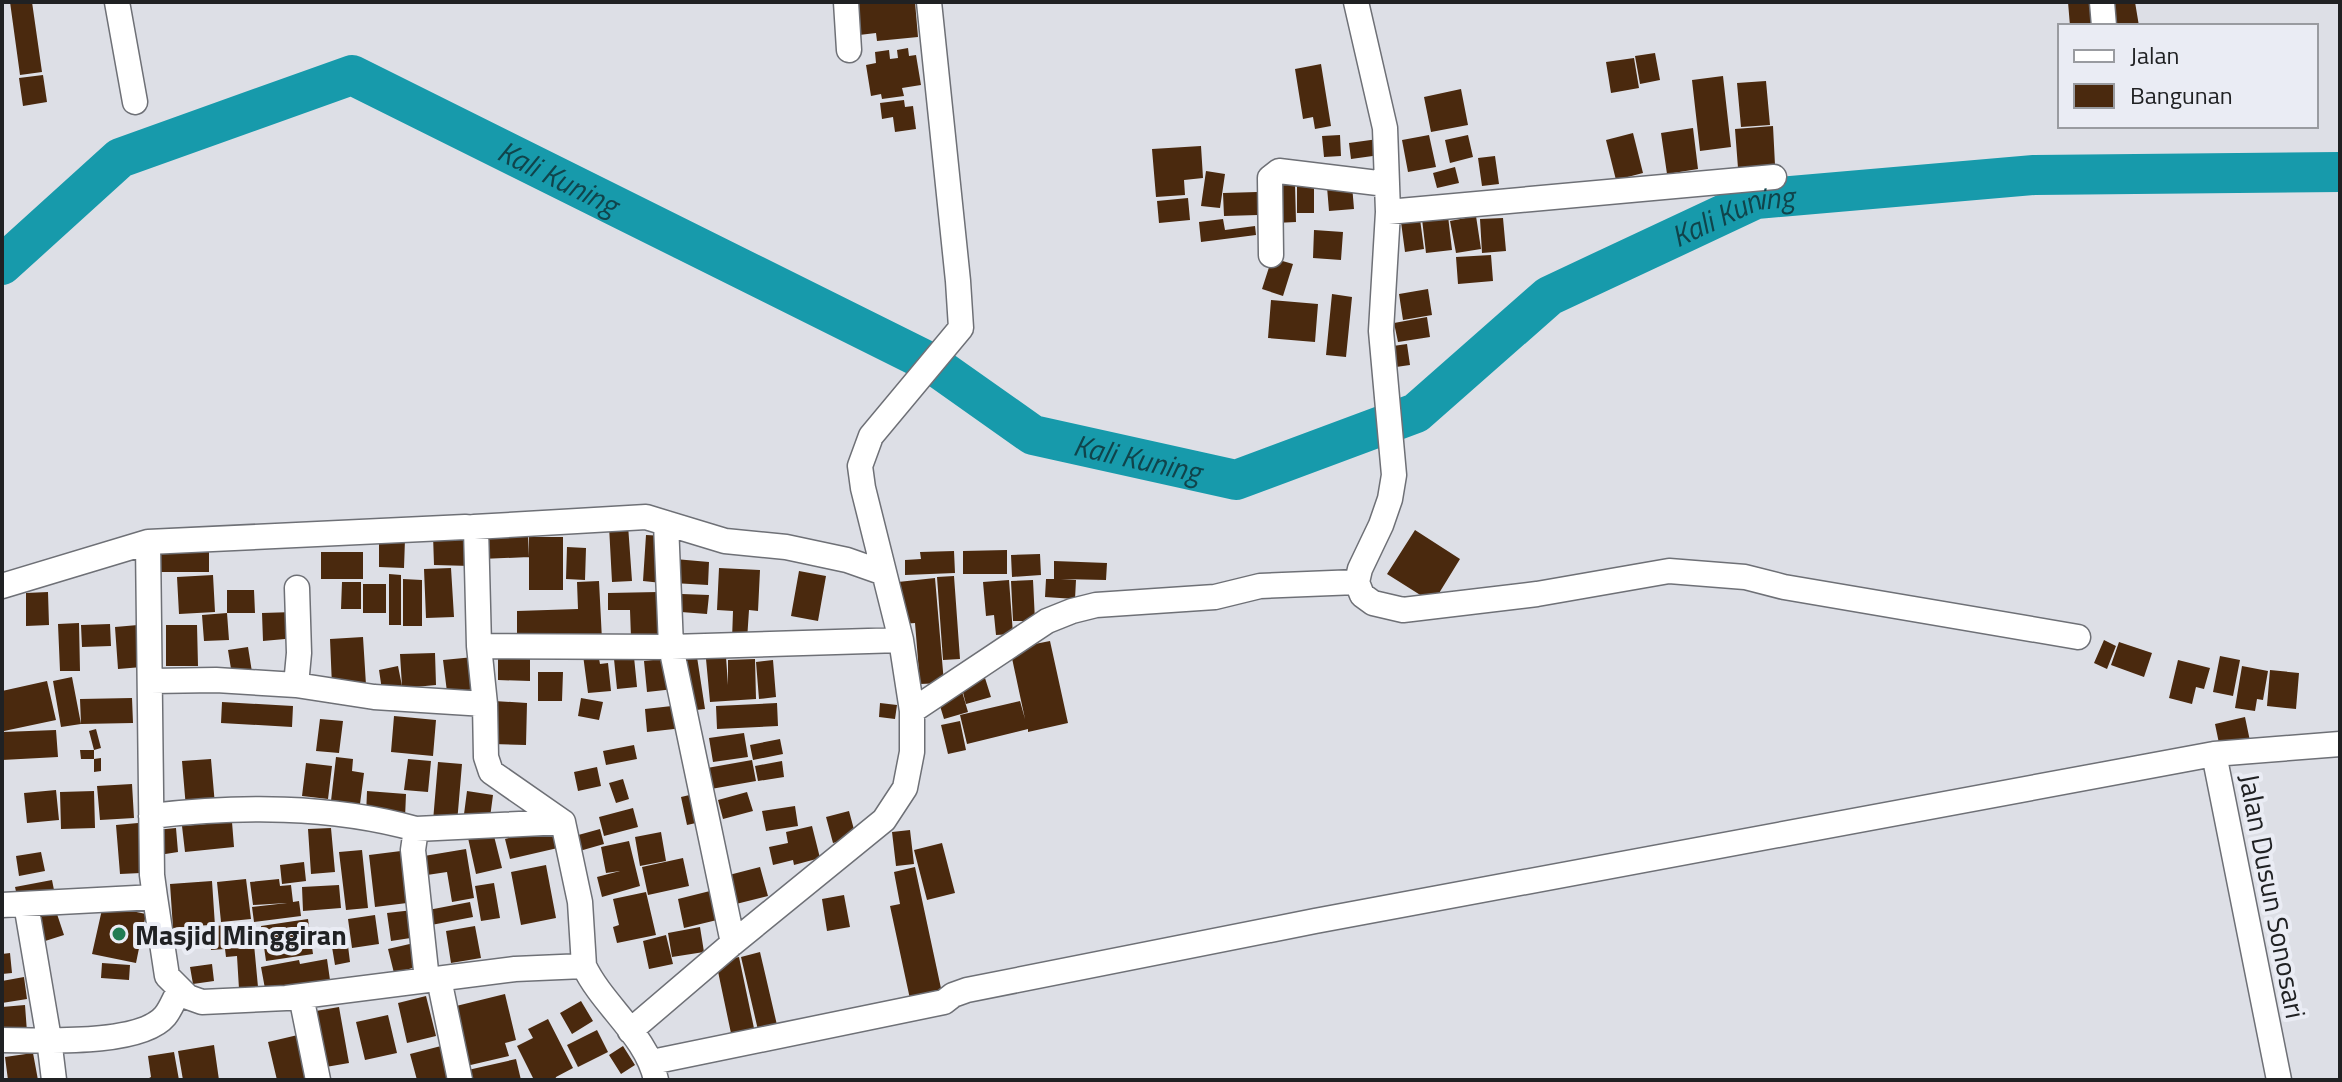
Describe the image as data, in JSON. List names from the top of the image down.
{
  "streets": {
    "street": ["Jalan Dusun Sonosari"]
  },
  "water": ["Kali Kuning"],
  "places": ["Masjid Minggiran"],
  "legend": ["Jalan", "Bangunan"]
}
